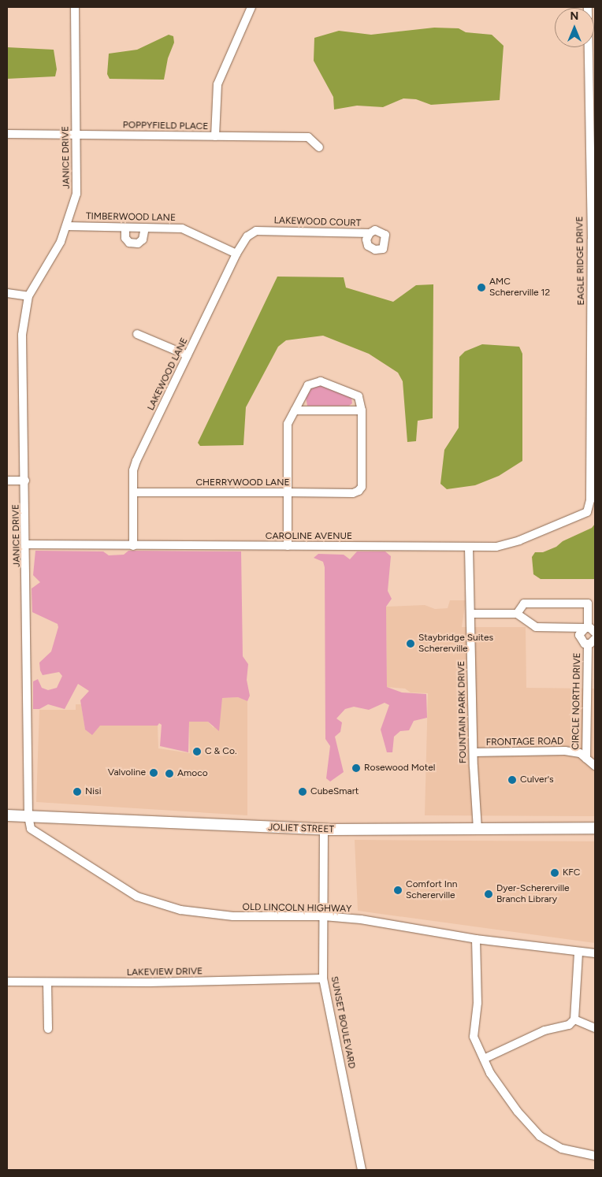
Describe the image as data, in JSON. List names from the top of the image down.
{
  "streets": {
    "main road": ["JOLIET STREET"],
    "street": [
      "POPPYFIELD PLACE",
      "JANICE DRIVE",
      "TIMBERWOOD LANE",
      "LAKEWOOD COURT",
      "EAGLE RIDGE DRIVE",
      "LAKEWOOD LANE",
      "CHERRYWOOD LANE",
      "CAROLINE AVENUE",
      "CIRCLE NORTH DRIVE",
      "FOUNTAIN PARK DRIVE",
      "FRONTAGE ROAD",
      "OLD LINCOLN HIGHWAY",
      "LAKEVIEW DRIVE",
      "SUNSET BOULEVARD"
    ]
  },
  "crossings": [
    ["POPPYFIELD PLACE", "JANICE DRIVE"],
    ["JANICE DRIVE", "TIMBERWOOD LANE"],
    ["JANICE DRIVE", "CAROLINE AVENUE"],
    ["JANICE DRIVE", "JOLIET STREET"],
    ["JANICE DRIVE", "OLD LINCOLN HIGHWAY"],
    ["TIMBERWOOD LANE", "LAKEWOOD LANE"],
    ["LAKEWOOD COURT", "LAKEWOOD LANE"],
    ["EAGLE RIDGE DRIVE", "CAROLINE AVENUE"],
    ["LAKEWOOD LANE", "CHERRYWOOD LANE"],
    ["LAKEWOOD LANE", "CAROLINE AVENUE"],
    ["CAROLINE AVENUE", "FOUNTAIN PARK DRIVE"],
    ["CIRCLE NORTH DRIVE", "FRONTAGE ROAD"],
    ["FOUNTAIN PARK DRIVE", "FRONTAGE ROAD"],
    ["FOUNTAIN PARK DRIVE", "JOLIET STREET"],
    ["JOLIET STREET", "OLD LINCOLN HIGHWAY"],
    ["JOLIET STREET", "SUNSET BOULEVARD"],
    ["OLD LINCOLN HIGHWAY", "SUNSET BOULEVARD"],
    ["LAKEVIEW DRIVE", "SUNSET BOULEVARD"]
  ],
  "places": [
    "AMC Schererville 12",
    "Staybridge Suites Schererville",
    "C & Co.",
    "Rosewood Motel",
    "Valvoline",
    "Amoco",
    "Culver's",
    "Nisi",
    "CubeSmart",
    "KFC",
    "Comfort Inn Schererville",
    "Dyer-Schererville Branch Library"
  ],
  "north": "top"
}
